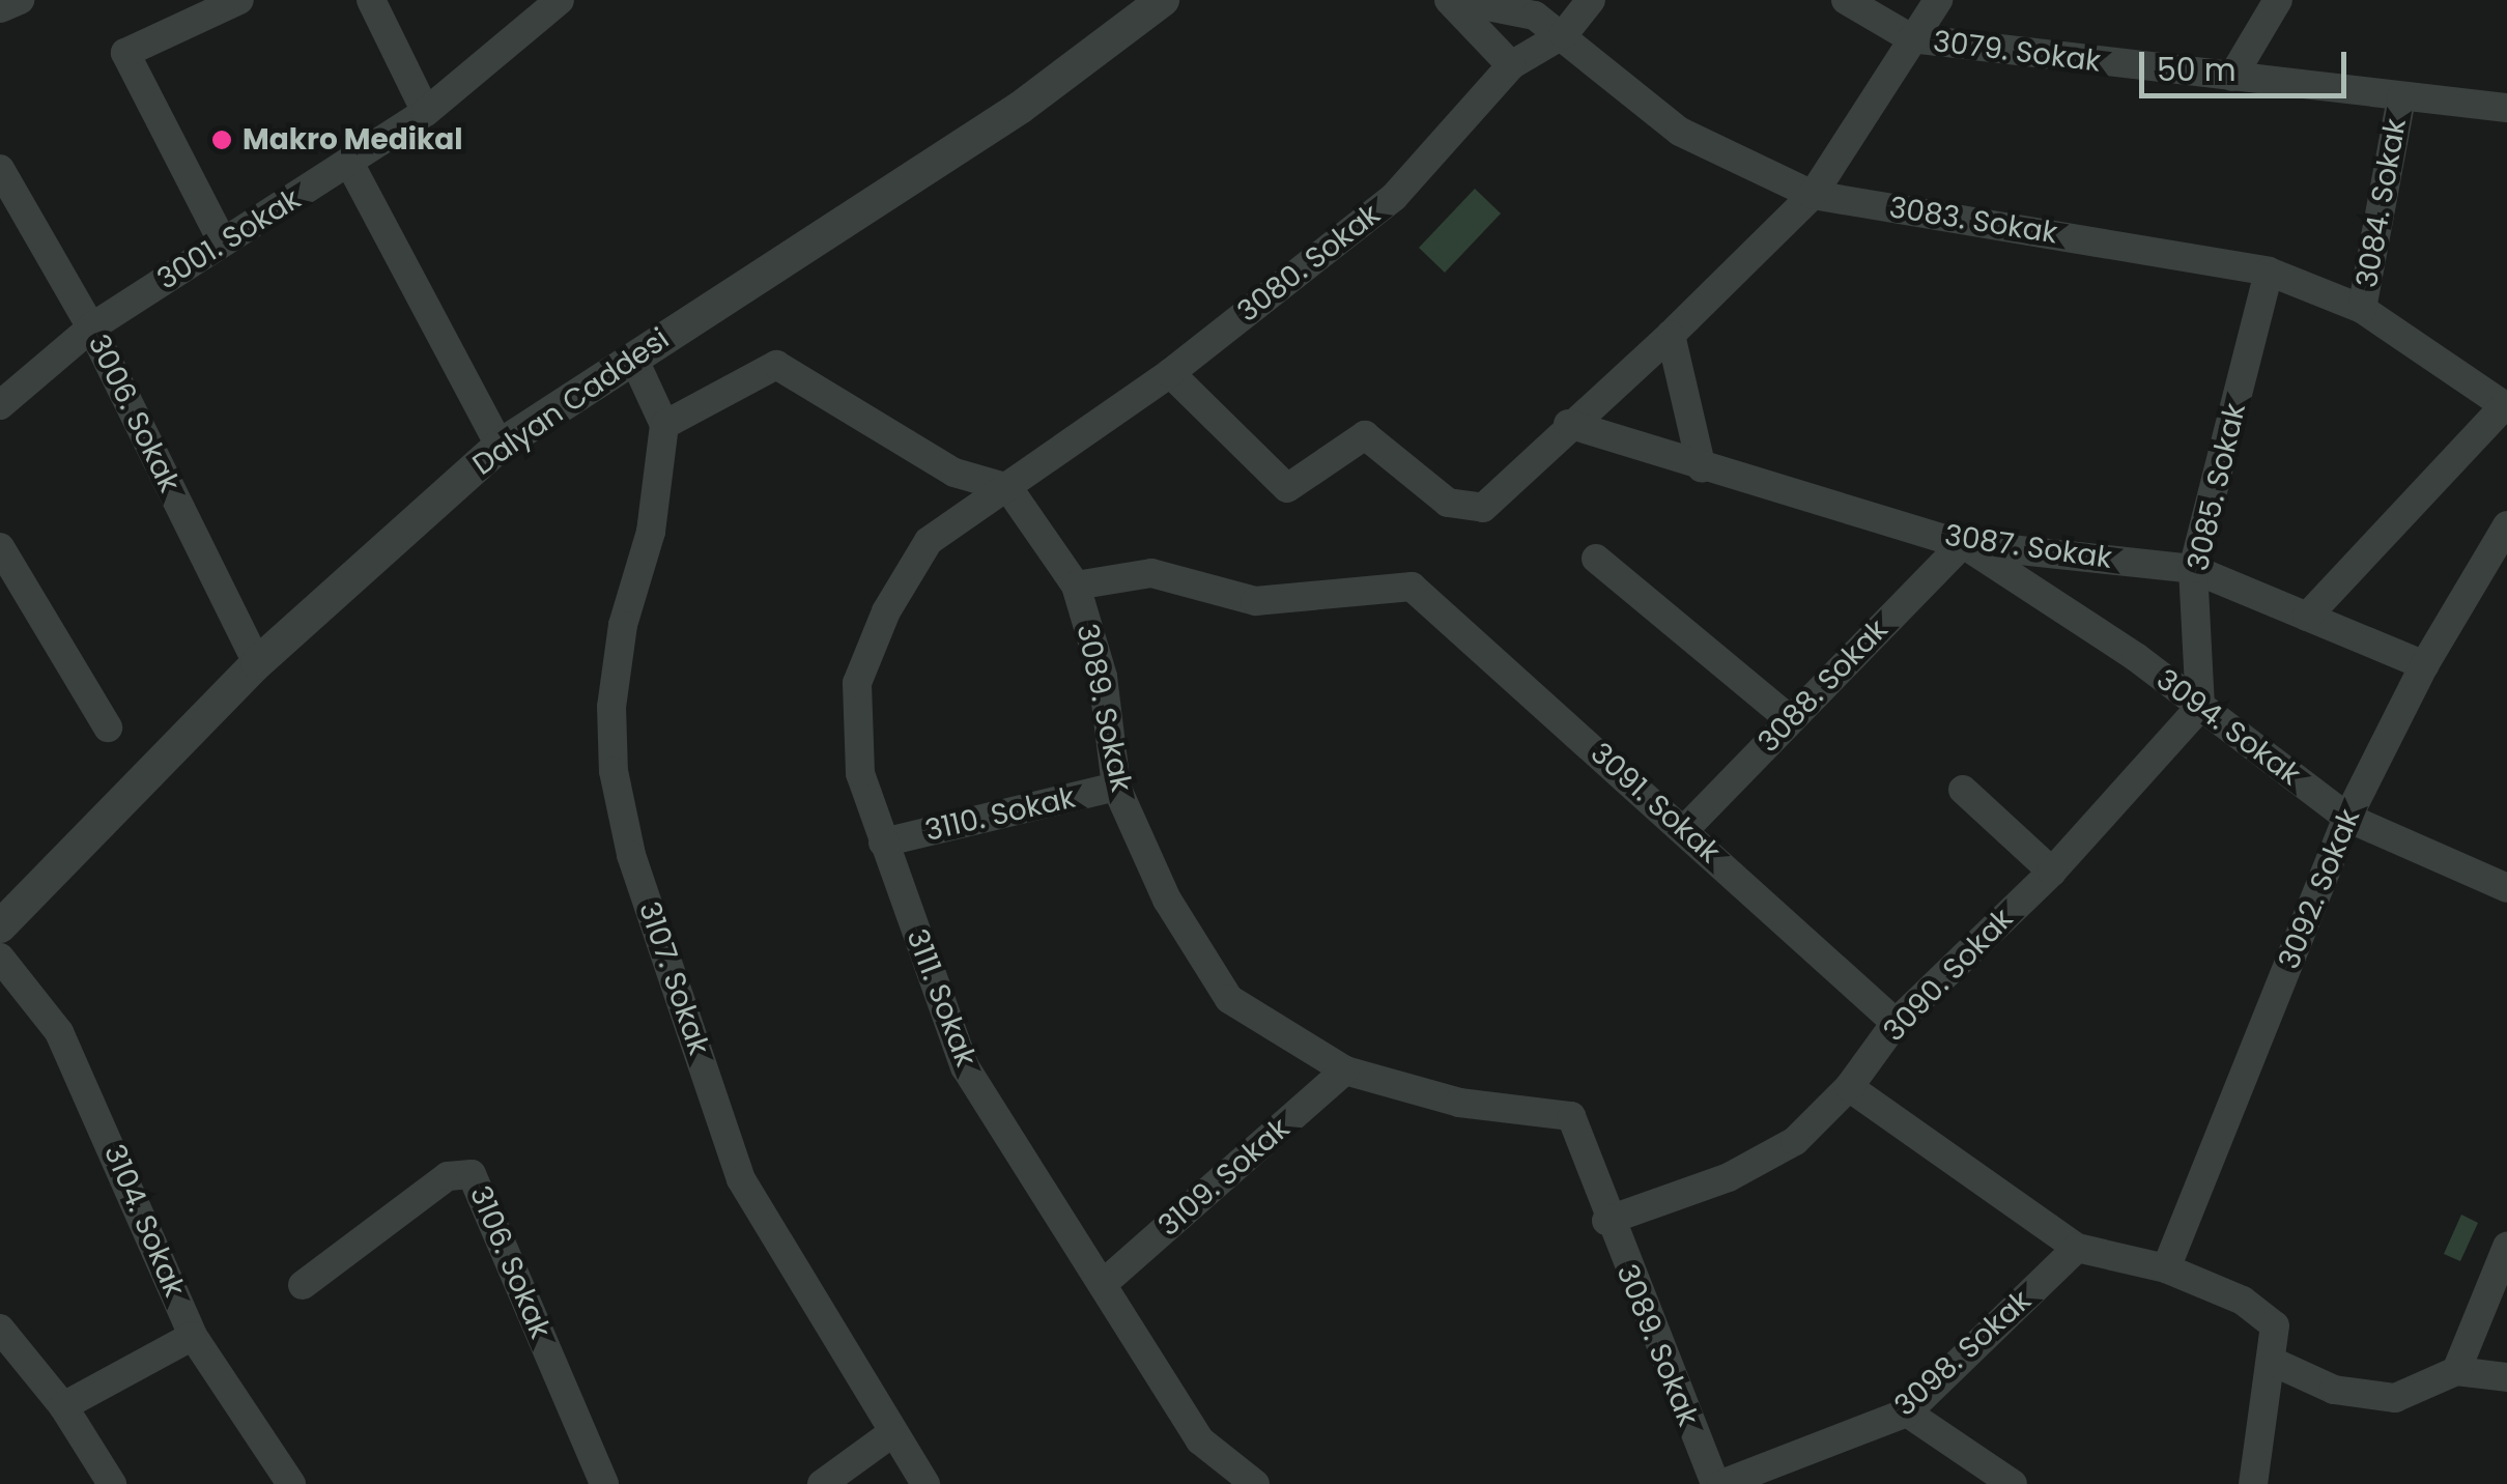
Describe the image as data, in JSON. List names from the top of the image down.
{
  "streets": {
    "street": [
      "3079. Sokak",
      "3084. Sokak",
      "3083. Sokak",
      "3001. Sokak",
      "3080. Sokak",
      "Dalyan Caddesi",
      "3006. Sokak",
      "3085. Sokak",
      "3087. Sokak",
      "3088. Sokak",
      "3089. Sokak",
      "3094. Sokak",
      "3091. Sokak",
      "3110. Sokak",
      "3092. Sokak",
      "3090. Sokak",
      "3107. Sokak",
      "3111. Sokak",
      "3109. Sokak",
      "3104. Sokak",
      "3106. Sokak",
      "3098. Sokak"
    ]
  },
  "crossings": [
    ["3079. Sokak", "3084. Sokak"],
    ["3084. Sokak", "3083. Sokak"],
    ["3083. Sokak", "3080. Sokak"],
    ["3083. Sokak", "3085. Sokak"],
    ["3001. Sokak", "3006. Sokak"],
    ["3080. Sokak", "3089. Sokak"],
    ["3080. Sokak", "3111. Sokak"],
    ["Dalyan Caddesi", "3006. Sokak"],
    ["3085. Sokak", "3087. Sokak"],
    ["3085. Sokak", "3094. Sokak"],
    ["3085. Sokak", "3090. Sokak"],
    ["3087. Sokak", "3088. Sokak"],
    ["3087. Sokak", "3094. Sokak"],
    ["3087. Sokak", "3092. Sokak"],
    ["3088. Sokak", "3094. Sokak"],
    ["3088. Sokak", "3091. Sokak"],
    ["3089. Sokak", "3091. Sokak"],
    ["3089. Sokak", "3110. Sokak"],
    ["3089. Sokak", "3090. Sokak"],
    ["3089. Sokak", "3111. Sokak"],
    ["3089. Sokak", "3109. Sokak"],
    ["3089. Sokak", "3098. Sokak"],
    ["3094. Sokak", "3092. Sokak"],
    ["3094. Sokak", "3090. Sokak"],
    ["3091. Sokak", "3090. Sokak"],
    ["3110. Sokak", "3111. Sokak"],
    ["3111. Sokak", "3109. Sokak"]
  ],
  "places": ["Makro Medikal"],
  "scale_bar": "50 m"
}
